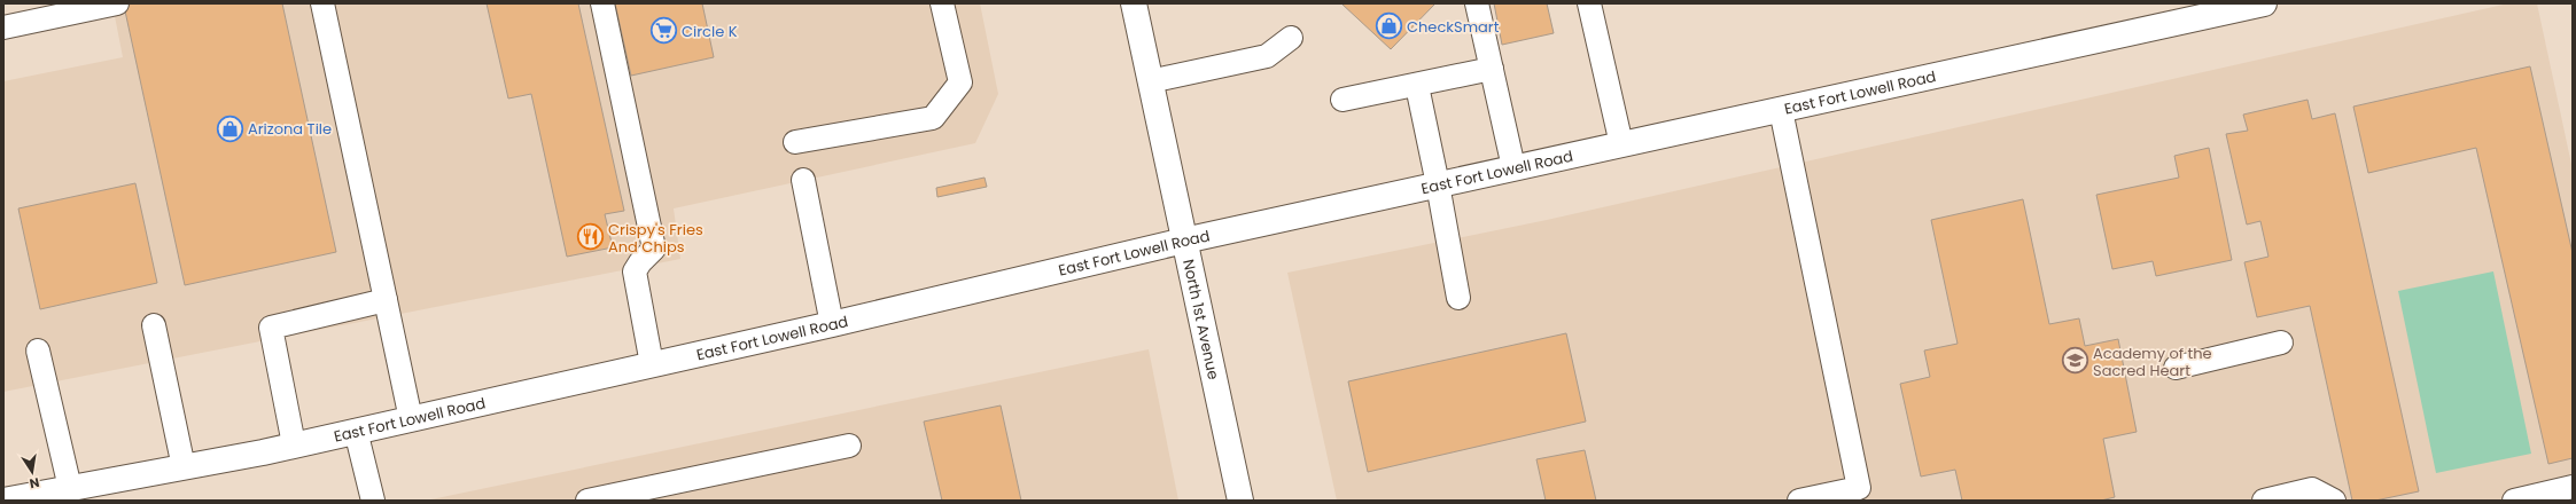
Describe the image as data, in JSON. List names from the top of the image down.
{
  "streets": {
    "main road": ["East Fort Lowell Road", "North 1st Avenue"]
  },
  "crossings": [
    ["East Fort Lowell Road", "North 1st Avenue"]
  ],
  "places": {
    "shop": ["CheckSmart", "Arizona Tile"],
    "supermarket": ["Circle K"],
    "restaurant": ["Crispy's Fries And Chips"],
    "school or university": ["Academy of the Sacred Heart"]
  },
  "north": "bottom"
}
